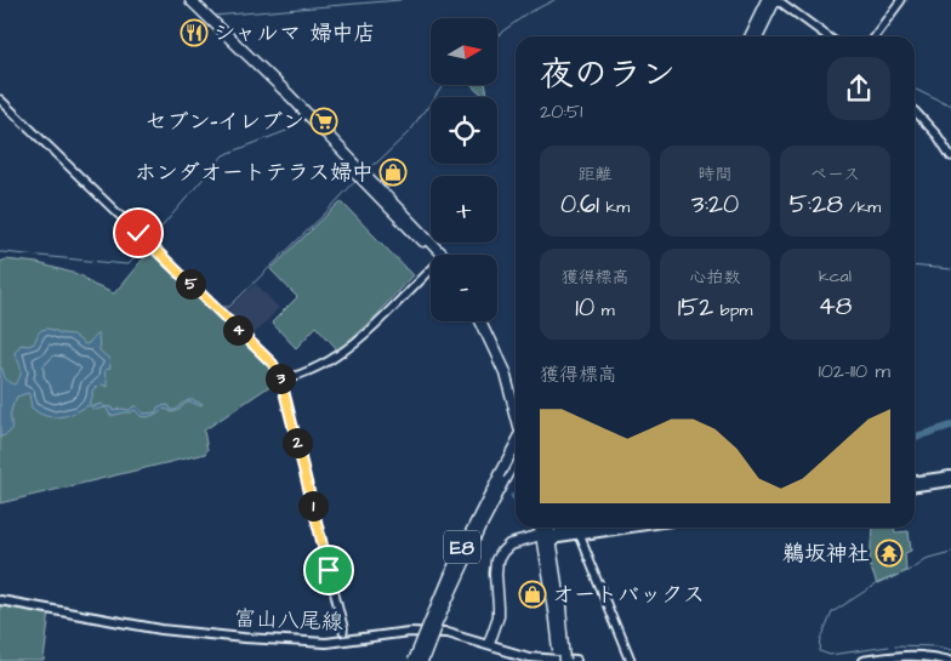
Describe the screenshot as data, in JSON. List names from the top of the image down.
{
  "streets": {
    "highway": ["E8"],
    "main road": ["富山八尾線"]
  },
  "places": {
    "restaurant": ["シャルマ 婦中店"],
    "supermarket": ["セブン-イレブン"],
    "shop": ["ホンダオートテラス婦中", "オートバックス"],
    "temple": ["鵜坂神社"]
  },
  "north": "right",
  "page": {
    "map_buttons": ["+", "−"],
    "heading": ["夜のラン", "20:51"],
    "stats": [
      ["距離", "0.61 km"],
      ["時間", "3:20"],
      ["ペース", "5:28 /km"],
      ["獲得標高", "10 m"],
      ["心拍数", "152 bpm"],
      ["kcal", "48"]
    ],
    "pins": [
      "5",
      "4",
      "3",
      "2",
      "1"
    ],
    "chart": ["獲得標高", "102–110 m"]
  }
}
